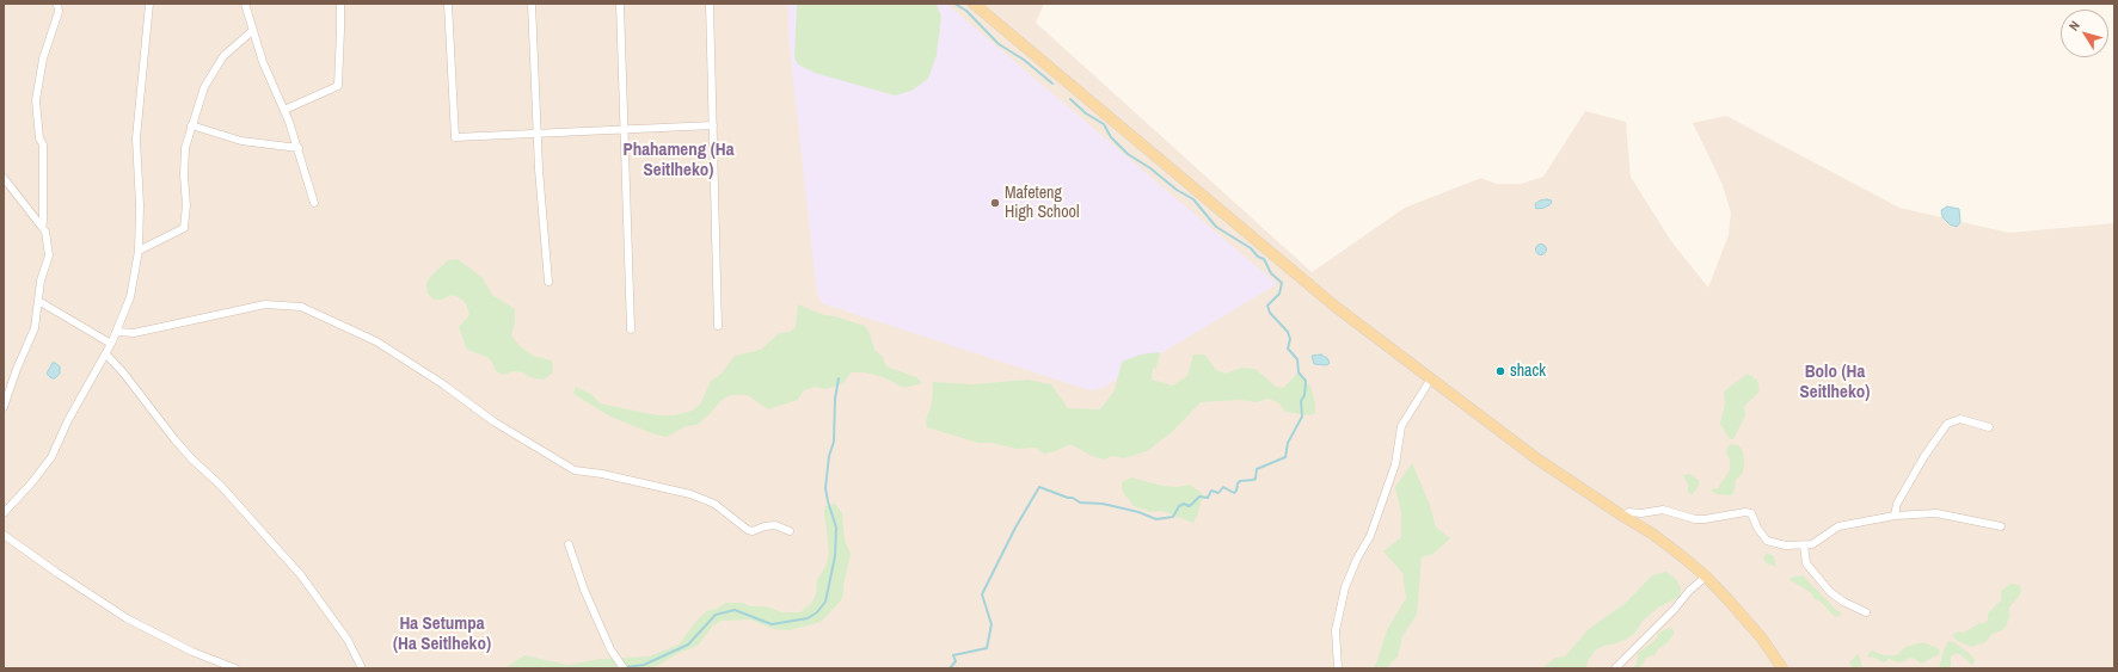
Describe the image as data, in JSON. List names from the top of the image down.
{
  "districts": ["Phahameng (Ha Seitlheko)", "Bolo (Ha Seitlheko)", "Ha Setumpa (Ha Seitlheko)"],
  "places": ["Mafeteng High School", "shack"],
  "north": "top left"
}
